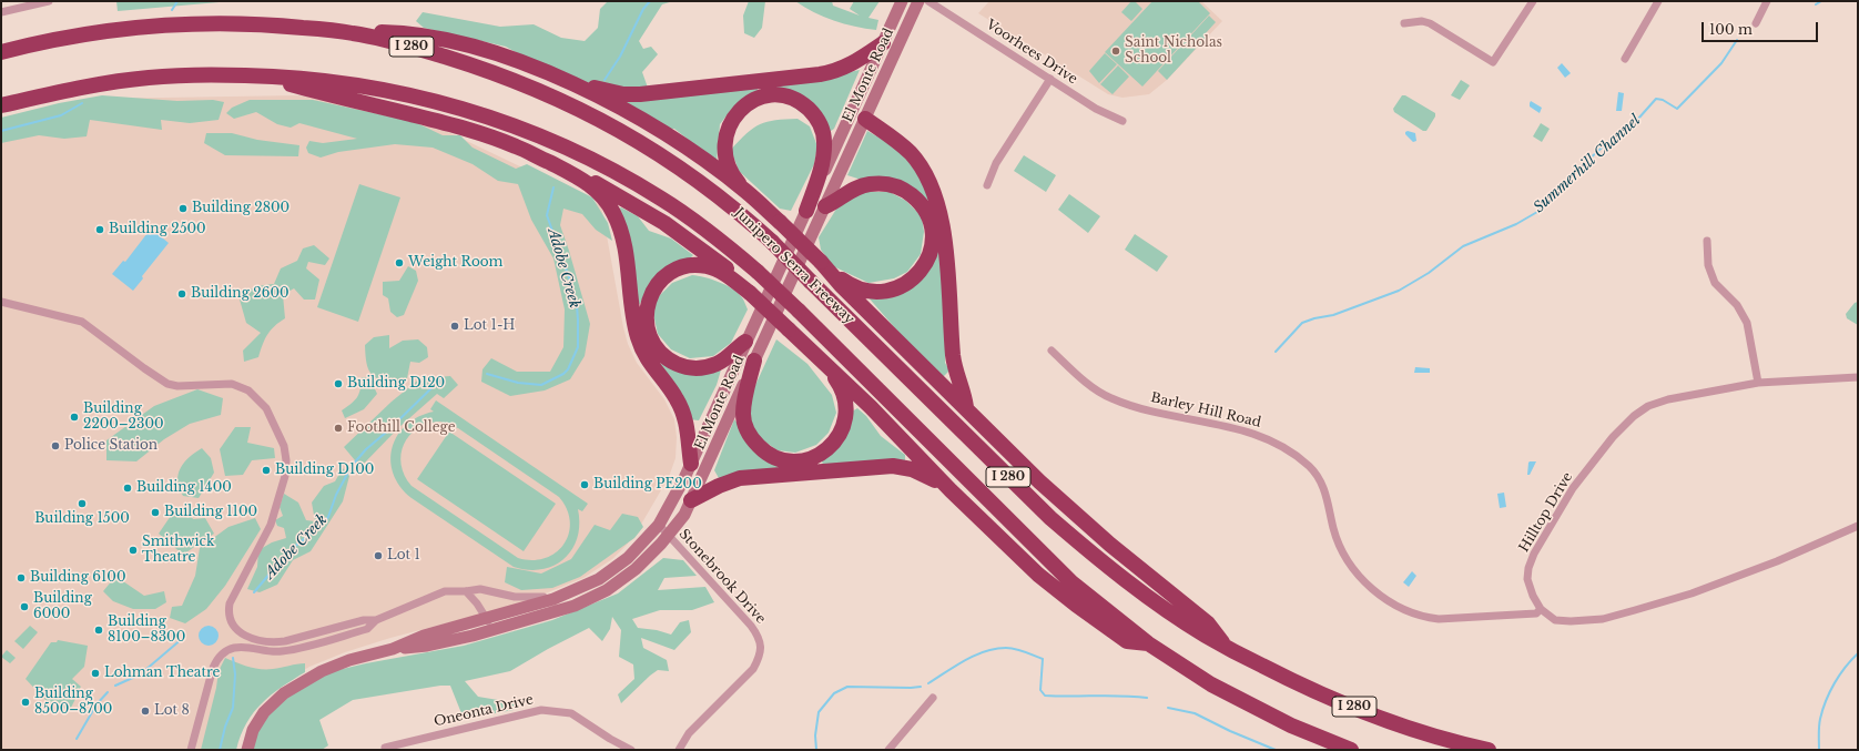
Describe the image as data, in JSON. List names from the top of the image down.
{
  "streets": {
    "highway": ["I 280", "Junipero Serra Freeway"],
    "street": [
      "Voorhees Drive",
      "El Monte Road",
      "Barley Hill Road",
      "Hilltop Drive",
      "Stonebrook Drive",
      "Oneonta Drive"
    ]
  },
  "crossings": [
    ["El Monte Road", "Stonebrook Drive"],
    ["Barley Hill Road", "Hilltop Drive"]
  ],
  "water": ["Summerhill Channel", "Adobe Creek"],
  "places": [
    "Saint Nicholas School",
    "Building 2800",
    "Building 2500",
    "Weight Room",
    "Building 2600",
    "Lot 1-H",
    "Building D120",
    "Building 2200–2300",
    "Foothill College",
    "Police Station",
    "Building D100",
    "Building PE200",
    "Building 1400",
    "Building 1500",
    "Building 1100",
    "Smithwick Theatre",
    "Lot 1",
    "Building 6100",
    "Building 6000",
    "Building 8100–8300",
    "Lohman Theatre",
    "Building 8500–8700",
    "Lot 8"
  ],
  "scale_bar": "100 m"
}
